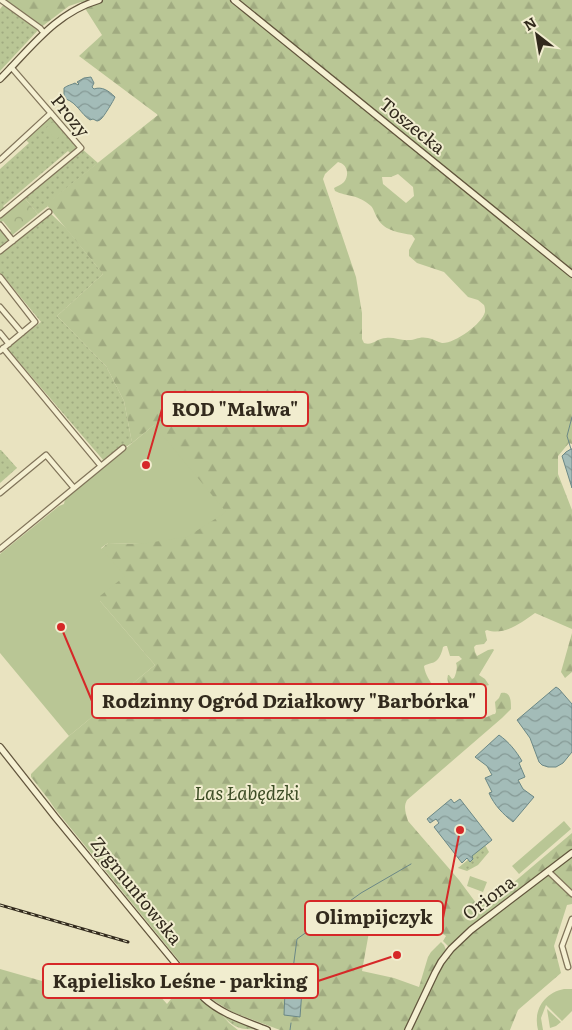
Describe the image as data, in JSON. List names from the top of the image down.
{
  "streets": {
    "street": [
      "Prozy",
      "Toszecka",
      "Zygmuntowska",
      "Oriona"
    ]
  },
  "parks": ["Las Łabędzki"],
  "places": [
    "ROD \"Malwa\"",
    "Rodzinny Ogród Działkowy \"Barbórka\"",
    "Olimpijczyk",
    "Kąpielisko Leśne - parking"
  ],
  "north": "top left"
}
